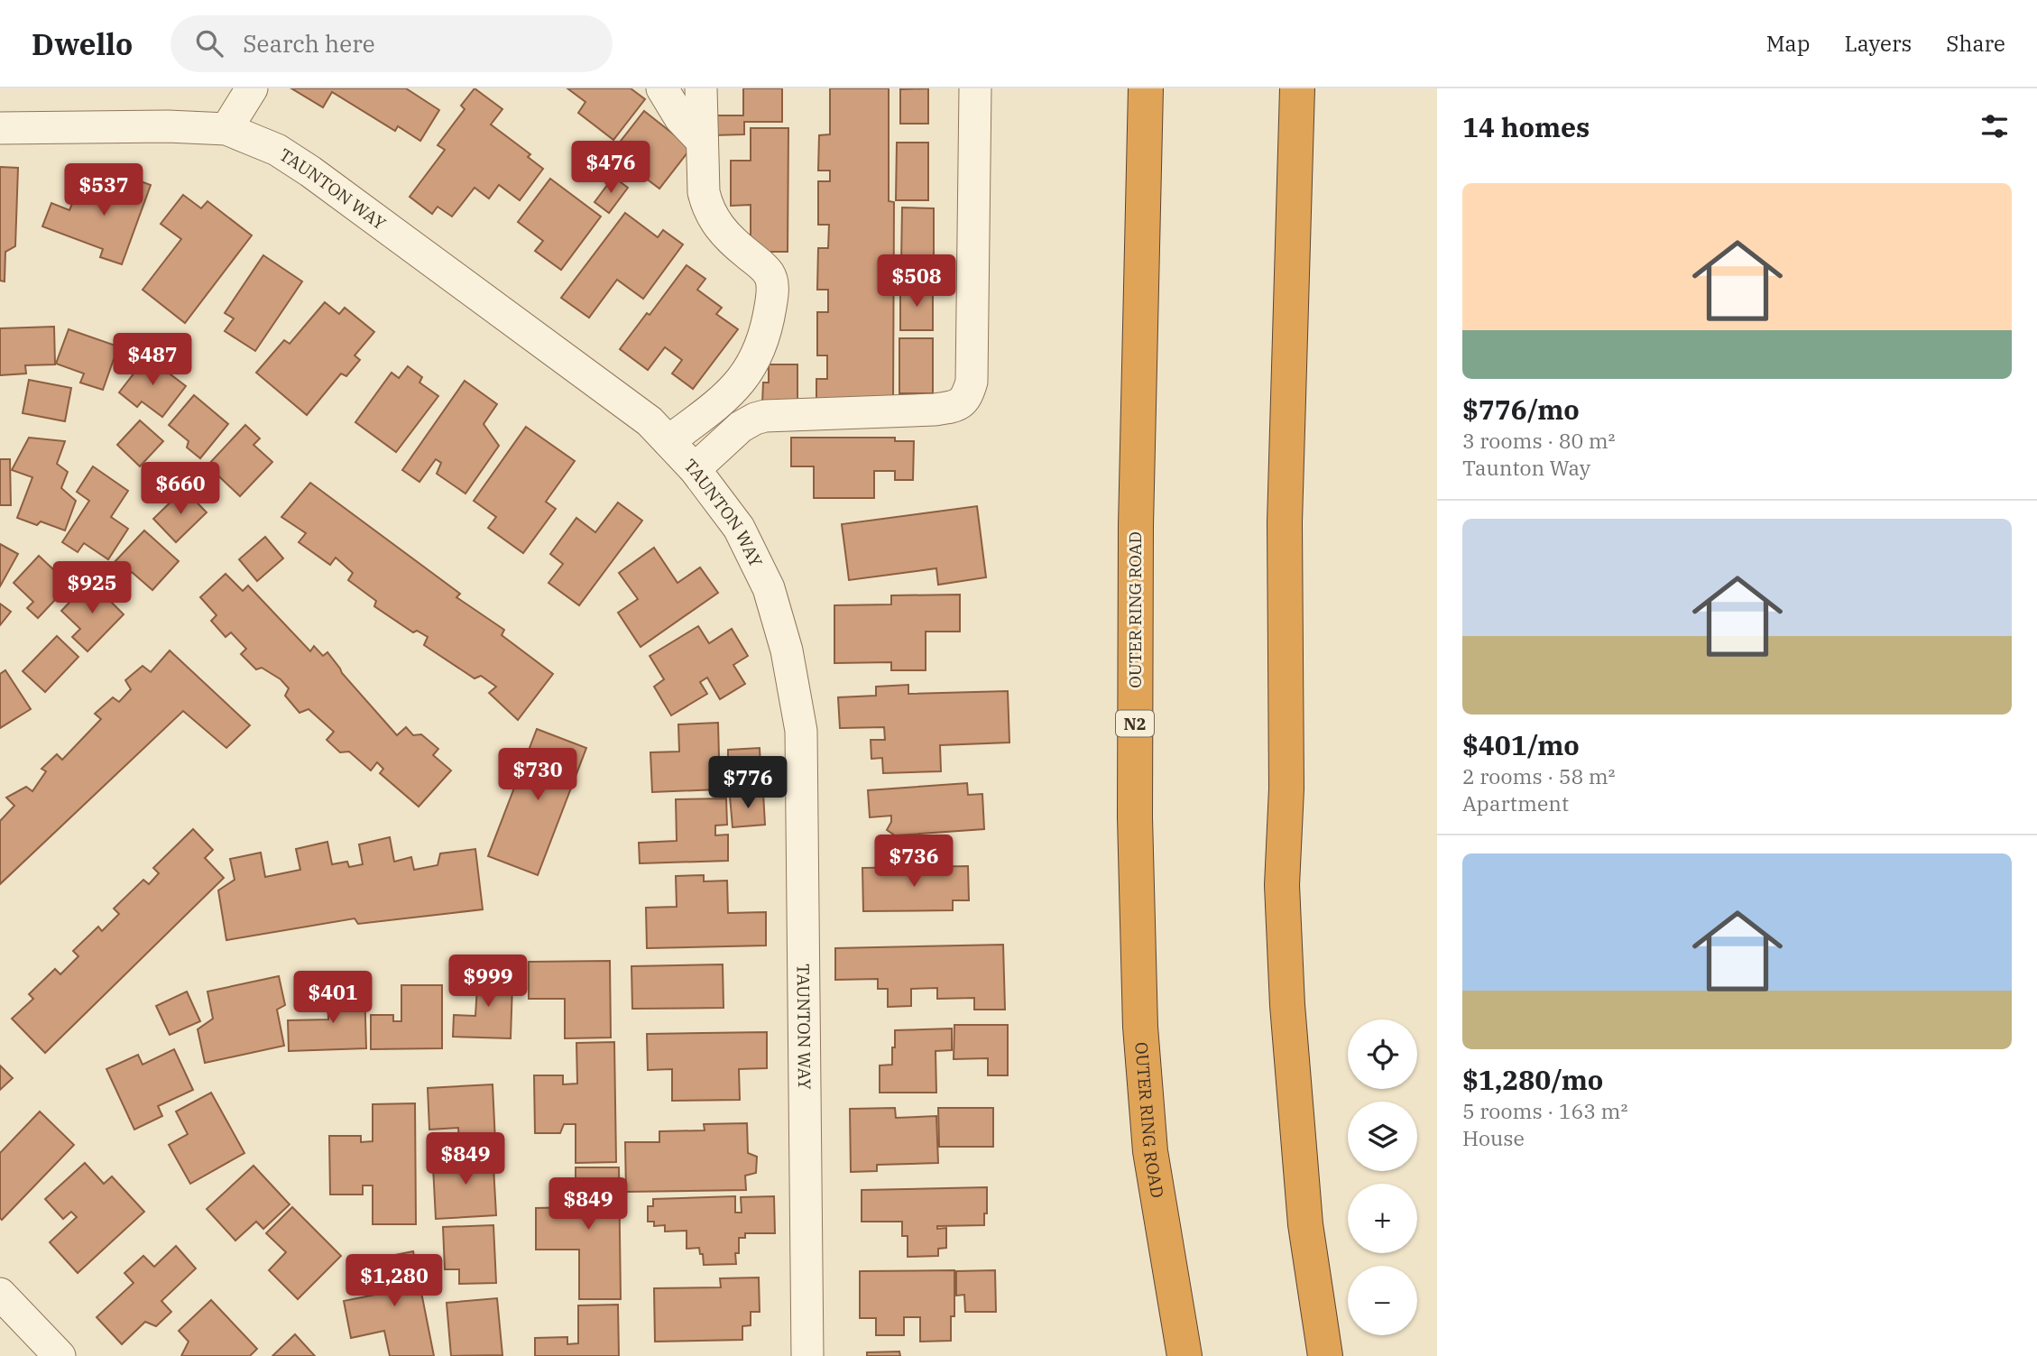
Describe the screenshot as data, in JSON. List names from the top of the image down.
{
  "streets": {
    "highway": ["OUTER RING ROAD", "N2"],
    "street": ["TAUNTON WAY"]
  },
  "page": {
    "header": "Dwello",
    "search": "Search here",
    "nav": ["Map", "Layers", "Share"],
    "heading": "14 homes",
    "price": [
      "$476",
      "$537",
      "$508",
      "$487",
      "$660",
      "$925",
      "$730",
      "$776",
      "$736",
      "$999",
      "$401",
      "$849",
      "$849",
      "$1,280"
    ],
    "list": [
      {
        "name": "$776/mo",
        "note": "3 rooms · 80 m² · Taunton Way"
      },
      {
        "name": "$401/mo",
        "note": "2 rooms · 58 m² · Apartment"
      },
      {
        "name": "$1,280/mo",
        "note": "5 rooms · 163 m² · House"
      }
    ],
    "map_buttons": ["+", "−"]
  }
}
